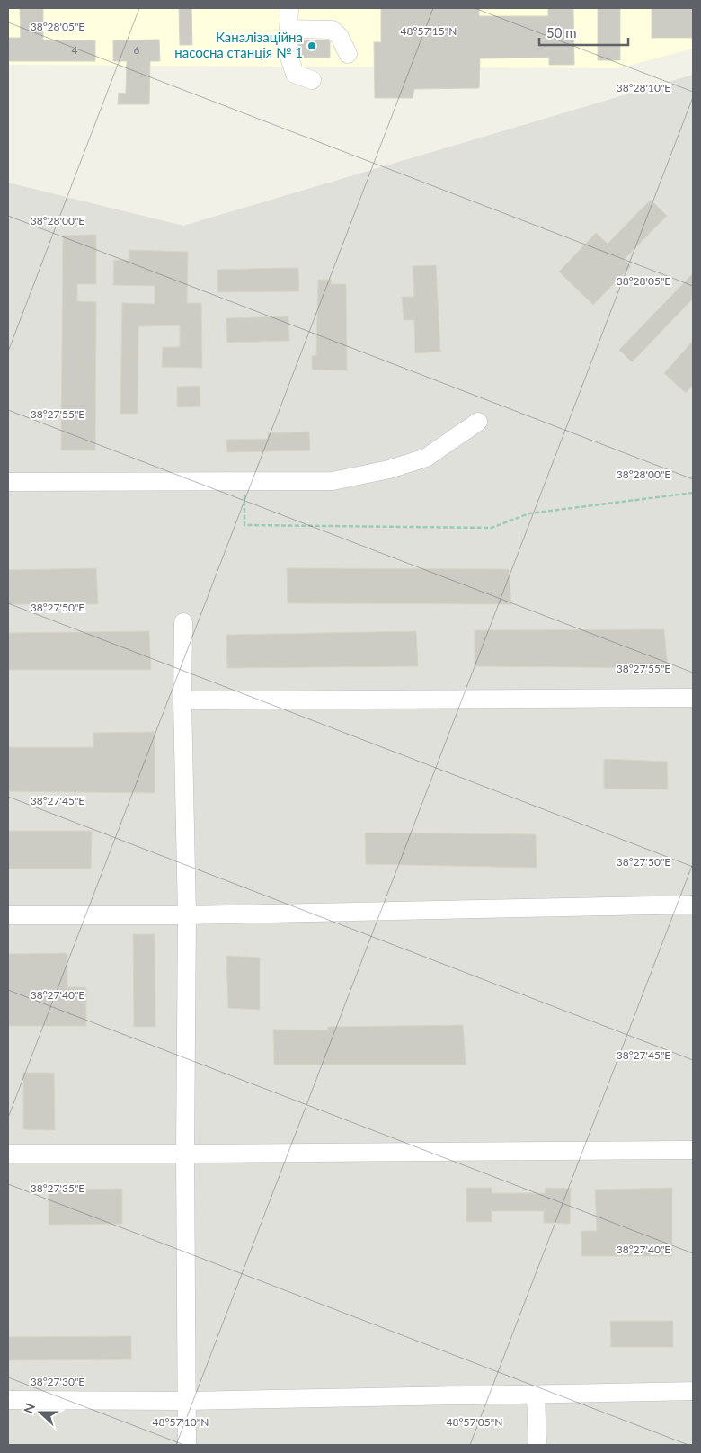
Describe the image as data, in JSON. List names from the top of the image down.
{
  "places": ["Каналізаційна насосна станція № 1"],
  "house_numbers": ["4", "6"],
  "scale_bar": "50 m",
  "north": "left",
  "coordinates": [
    "38°28'05\"E",
    "48°57'15\"N",
    "38°28'10\"E",
    "38°28'00\"E",
    "38°27'55\"E",
    "38°27'50\"E",
    "38°27'45\"E",
    "38°27'40\"E",
    "38°27'35\"E",
    "38°27'30\"E",
    "48°57'10\"N",
    "48°57'05\"N"
  ]
}
